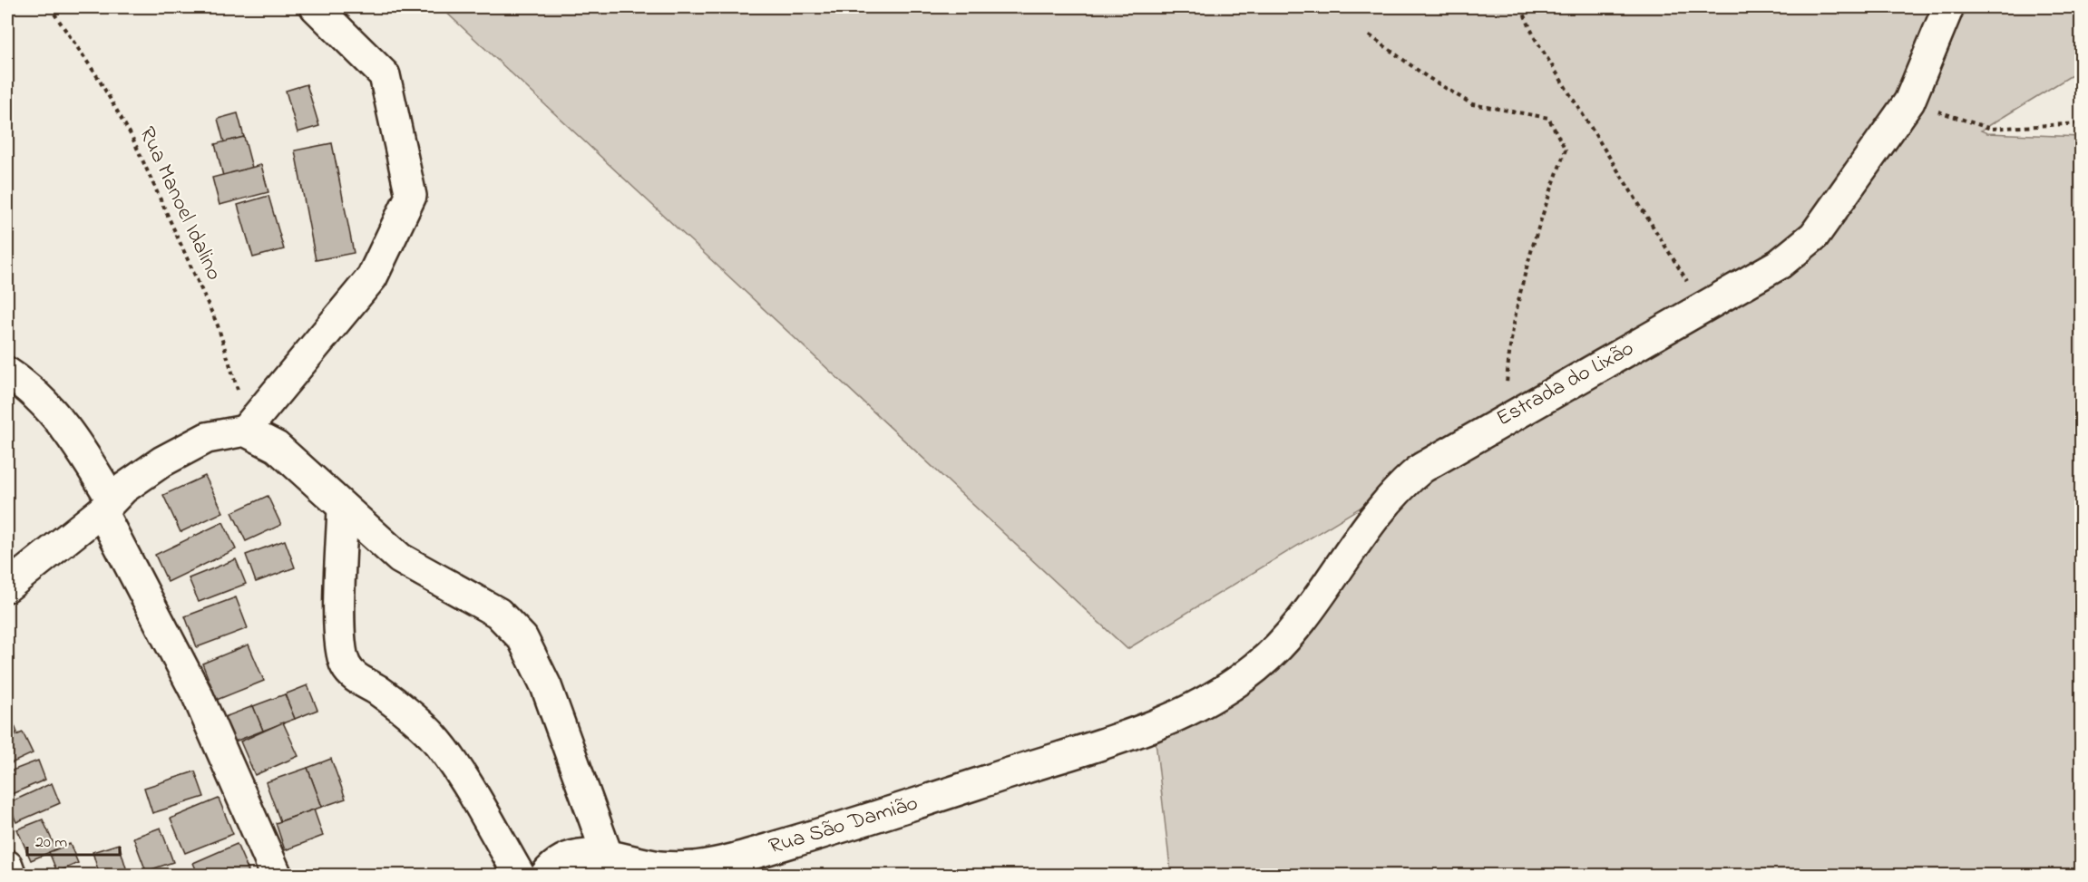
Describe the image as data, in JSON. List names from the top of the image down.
{
  "streets": {
    "street": ["Estrada do Lixão", "Rua São Damião"],
    "path": ["Rua Manoel Idalino"]
  },
  "crossings": [
    ["Estrada do Lixão", "Rua São Damião"]
  ],
  "scale_bar": "20 m"
}
